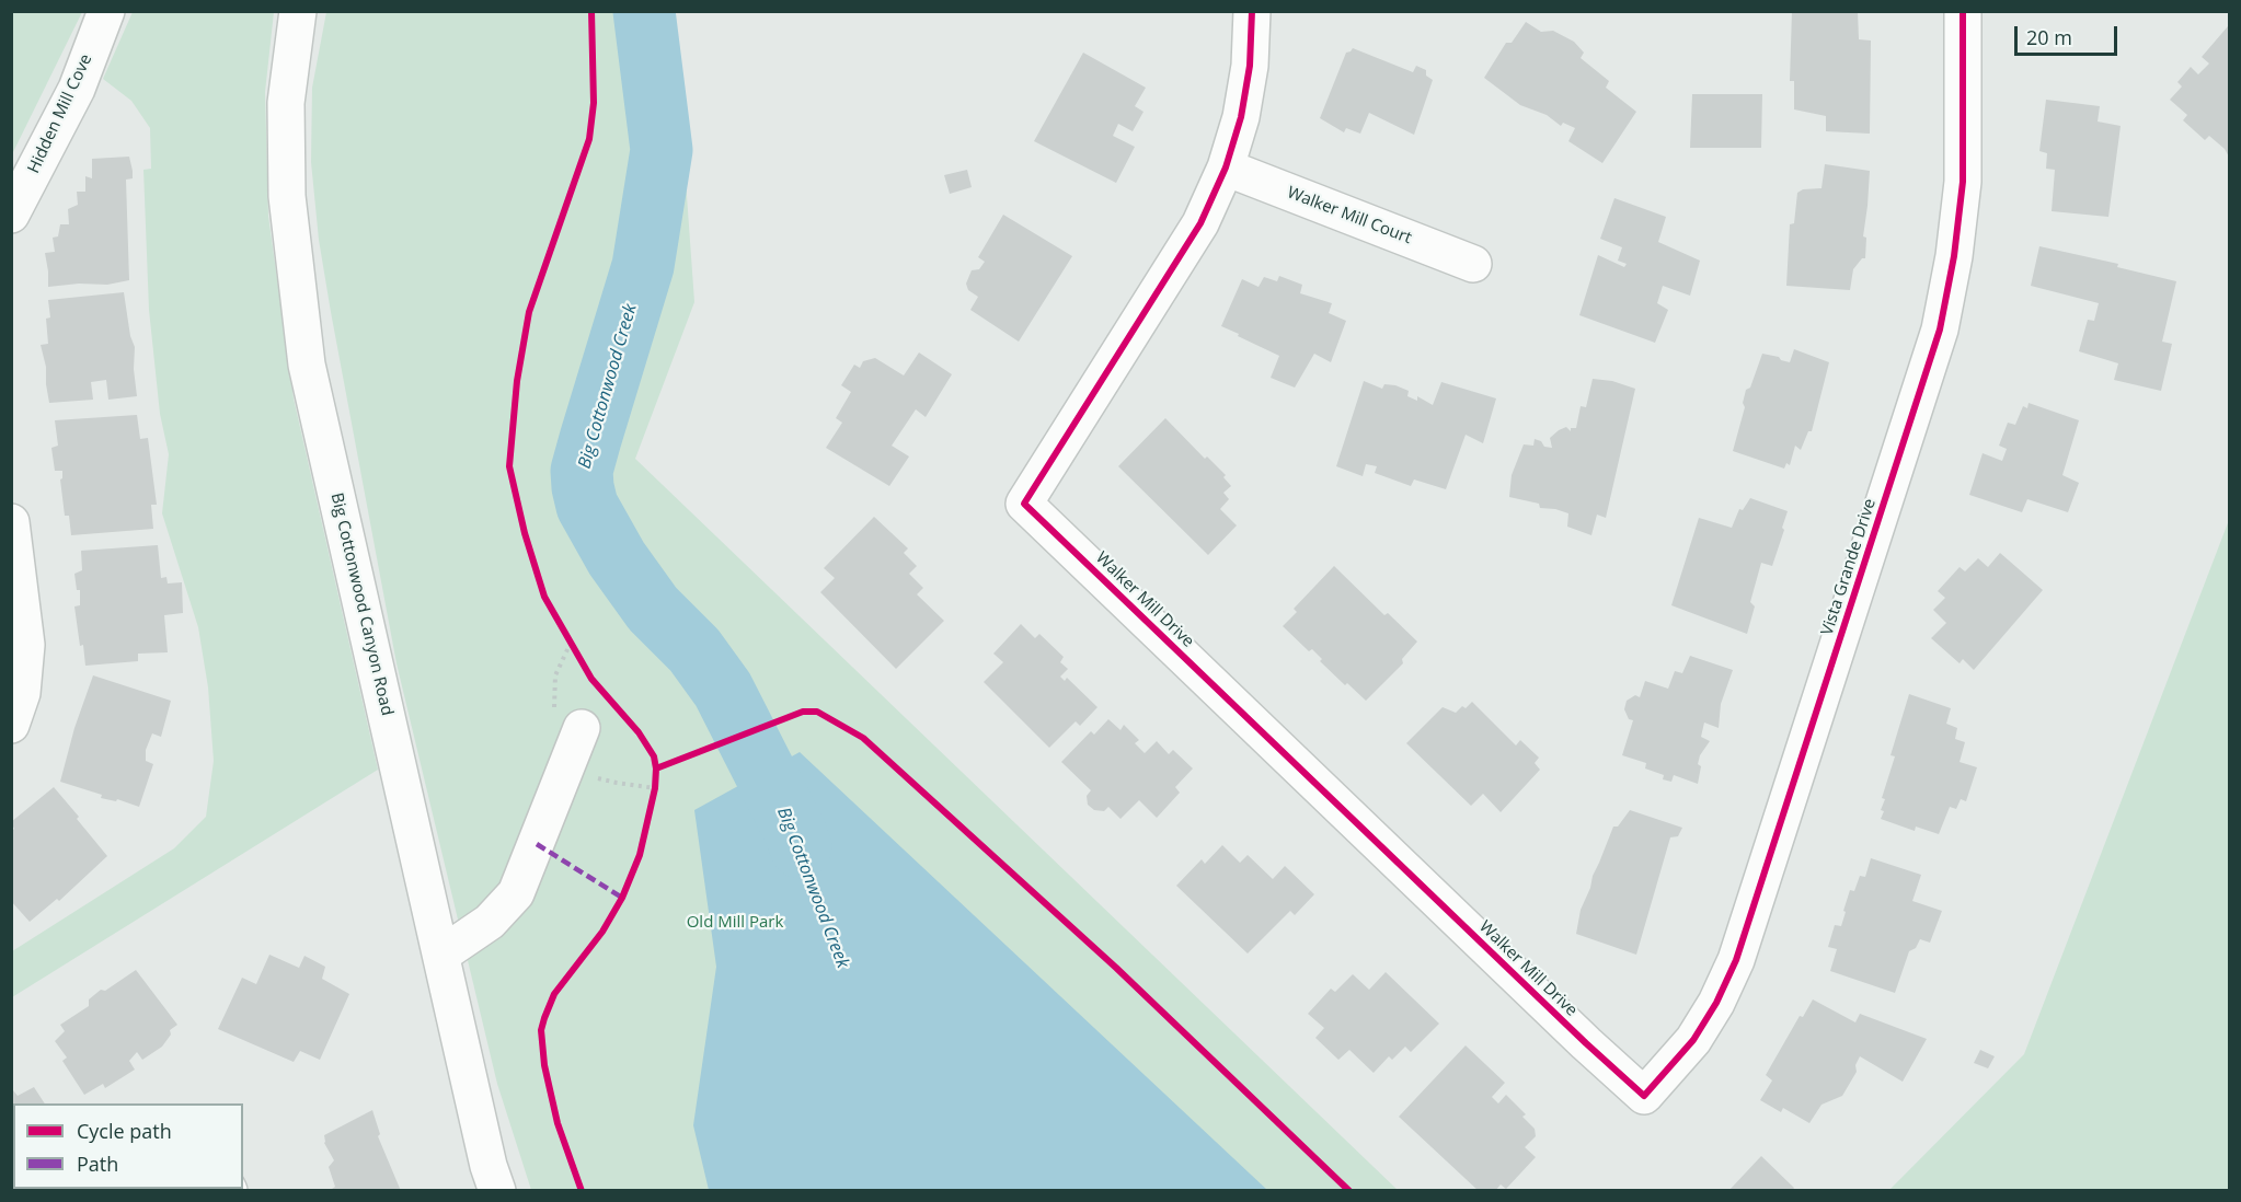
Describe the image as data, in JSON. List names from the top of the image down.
{
  "streets": {
    "street": [
      "Hidden Mill Cove",
      "Walker Mill Court",
      "Vista Grande Drive",
      "Walker Mill Drive",
      "Big Cottonwood Canyon Road"
    ]
  },
  "crossings": [
    ["Walker Mill Court", "Walker Mill Drive"],
    ["Vista Grande Drive", "Walker Mill Drive"]
  ],
  "water": ["Big Cottonwood Creek"],
  "parks": ["Old Mill Park"],
  "legend": ["Cycle path", "Path"],
  "scale_bar": "20 m"
}
